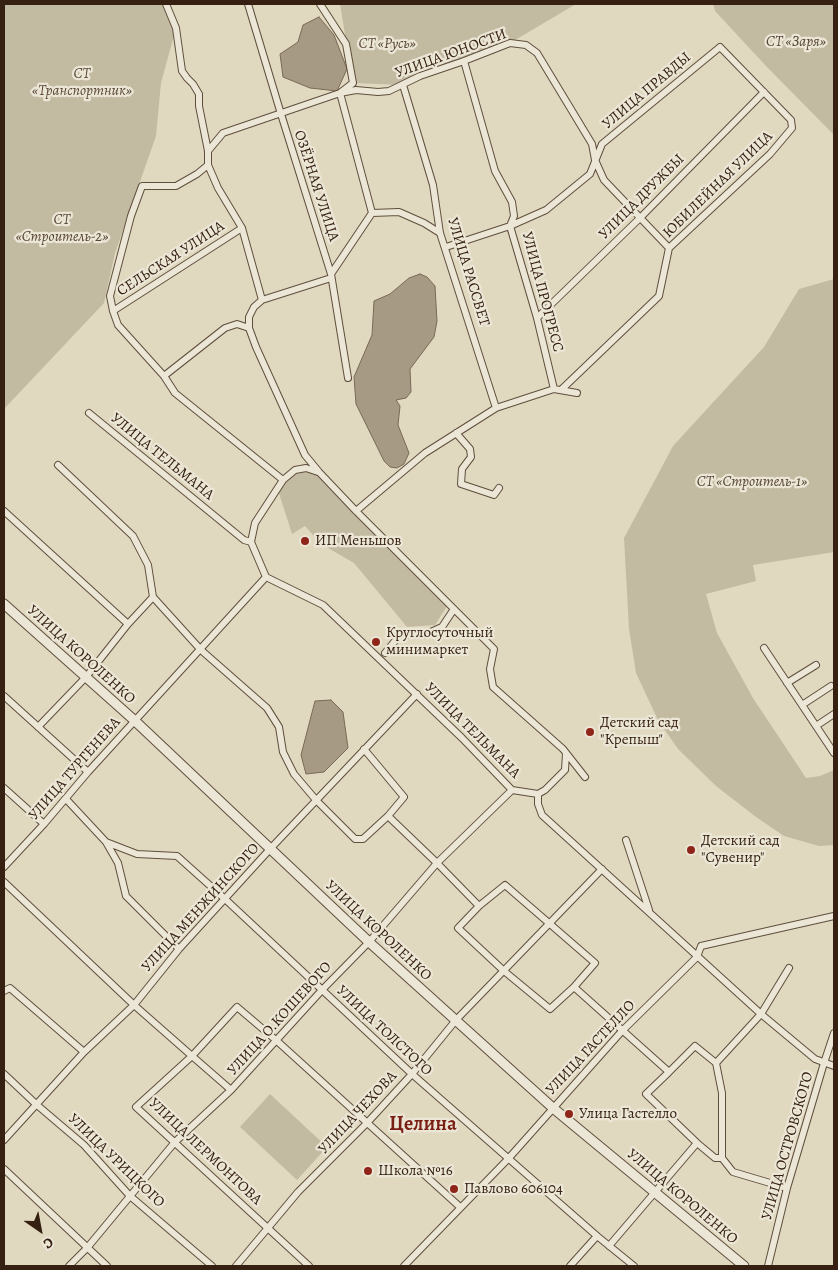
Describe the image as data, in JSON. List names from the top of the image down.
{
  "streets": {
    "street": [
      "УЛИЦА ЮНОСТИ",
      "УЛИЦА ПРАВДЫ",
      "ЮБИЛЕЙНАЯ УЛИЦА",
      "ОЗЁРНАЯ УЛИЦА",
      "УЛИЦА ДРУЖБЫ",
      "СЕЛЬСКАЯ УЛИЦА",
      "УЛИЦА РАССВЕТ",
      "УЛИЦА ПРОГРЕСС",
      "УЛИЦА ТЕЛЬМАНА",
      "УЛИЦА КОРОЛЕНКО",
      "УЛИЦА ТУРГЕНЕВА",
      "УЛИЦА МЕНЖИНСКОГО",
      "УЛИЦА О.КОШЕВОГО",
      "УЛИЦА ТОЛСТОГО",
      "УЛИЦА ГАСТЕЛЛО",
      "УЛИЦА ЧЕХОВА",
      "УЛИЦА ОСТРОВСКОГО",
      "УЛИЦА ЛЕРМОНТОВА",
      "УЛИЦА УРИЦКОГО"
    ]
  },
  "crossings": [
    ["УЛИЦА ЮНОСТИ", "УЛИЦА ПРАВДЫ"],
    ["УЛИЦА ЮНОСТИ", "ЮБИЛЕЙНАЯ УЛИЦА"],
    ["УЛИЦА ЮНОСТИ", "ОЗЁРНАЯ УЛИЦА"],
    ["УЛИЦА ЮНОСТИ", "УЛИЦА ДРУЖБЫ"],
    ["УЛИЦА ЮНОСТИ", "УЛИЦА РАССВЕТ"],
    ["УЛИЦА ЮНОСТИ", "УЛИЦА ПРОГРЕСС"],
    ["УЛИЦА ПРАВДЫ", "ЮБИЛЕЙНАЯ УЛИЦА"],
    ["УЛИЦА ПРАВДЫ", "УЛИЦА РАССВЕТ"],
    ["УЛИЦА ПРАВДЫ", "УЛИЦА ПРОГРЕСС"],
    ["ЮБИЛЕЙНАЯ УЛИЦА", "УЛИЦА ДРУЖБЫ"],
    ["УЛИЦА ДРУЖБЫ", "УЛИЦА ПРОГРЕСС"],
    ["УЛИЦА ТЕЛЬМАНА", "УЛИЦА ТУРГЕНЕВА"],
    ["УЛИЦА ТЕЛЬМАНА", "УЛИЦА МЕНЖИНСКОГО"],
    ["УЛИЦА ТЕЛЬМАНА", "УЛИЦА О.КОШЕВОГО"],
    ["УЛИЦА КОРОЛЕНКО", "УЛИЦА ТУРГЕНЕВА"],
    ["УЛИЦА КОРОЛЕНКО", "УЛИЦА МЕНЖИНСКОГО"],
    ["УЛИЦА КОРОЛЕНКО", "УЛИЦА О.КОШЕВОГО"],
    ["УЛИЦА КОРОЛЕНКО", "УЛИЦА ГАСТЕЛЛО"],
    ["УЛИЦА КОРОЛЕНКО", "УЛИЦА ЧЕХОВА"],
    ["УЛИЦА ТУРГЕНЕВА", "УЛИЦА ТОЛСТОГО"],
    ["УЛИЦА МЕНЖИНСКОГО", "УЛИЦА ТОЛСТОГО"],
    ["УЛИЦА МЕНЖИНСКОГО", "УЛИЦА УРИЦКОГО"],
    ["УЛИЦА О.КОШЕВОГО", "УЛИЦА ТОЛСТОГО"],
    ["УЛИЦА О.КОШЕВОГО", "УЛИЦА ЛЕРМОНТОВА"],
    ["УЛИЦА О.КОШЕВОГО", "УЛИЦА УРИЦКОГО"],
    ["УЛИЦА ТОЛСТОГО", "УЛИЦА ГАСТЕЛЛО"],
    ["УЛИЦА ТОЛСТОГО", "УЛИЦА ЧЕХОВА"],
    ["УЛИЦА ГАСТЕЛЛО", "УЛИЦА ЛЕРМОНТОВА"],
    ["УЛИЦА ЧЕХОВА", "УЛИЦА ЛЕРМОНТОВА"]
  ],
  "districts": ["Целина"],
  "parks": [
    "СТ «Заря»",
    "СТ «Русь»",
    "СТ «Транспортник»",
    "СТ «Строитель-2»",
    "СТ «Строитель-1»"
  ],
  "places": [
    "ИП Меньшов",
    "Круглосуточный минимаркет",
    "Детский сад \"Крепыш\"",
    "Детский сад \"Сувенир\"",
    "Улица Гастелло",
    "Школа №16",
    "Павлово 606104"
  ],
  "north": "bottom right"
}
